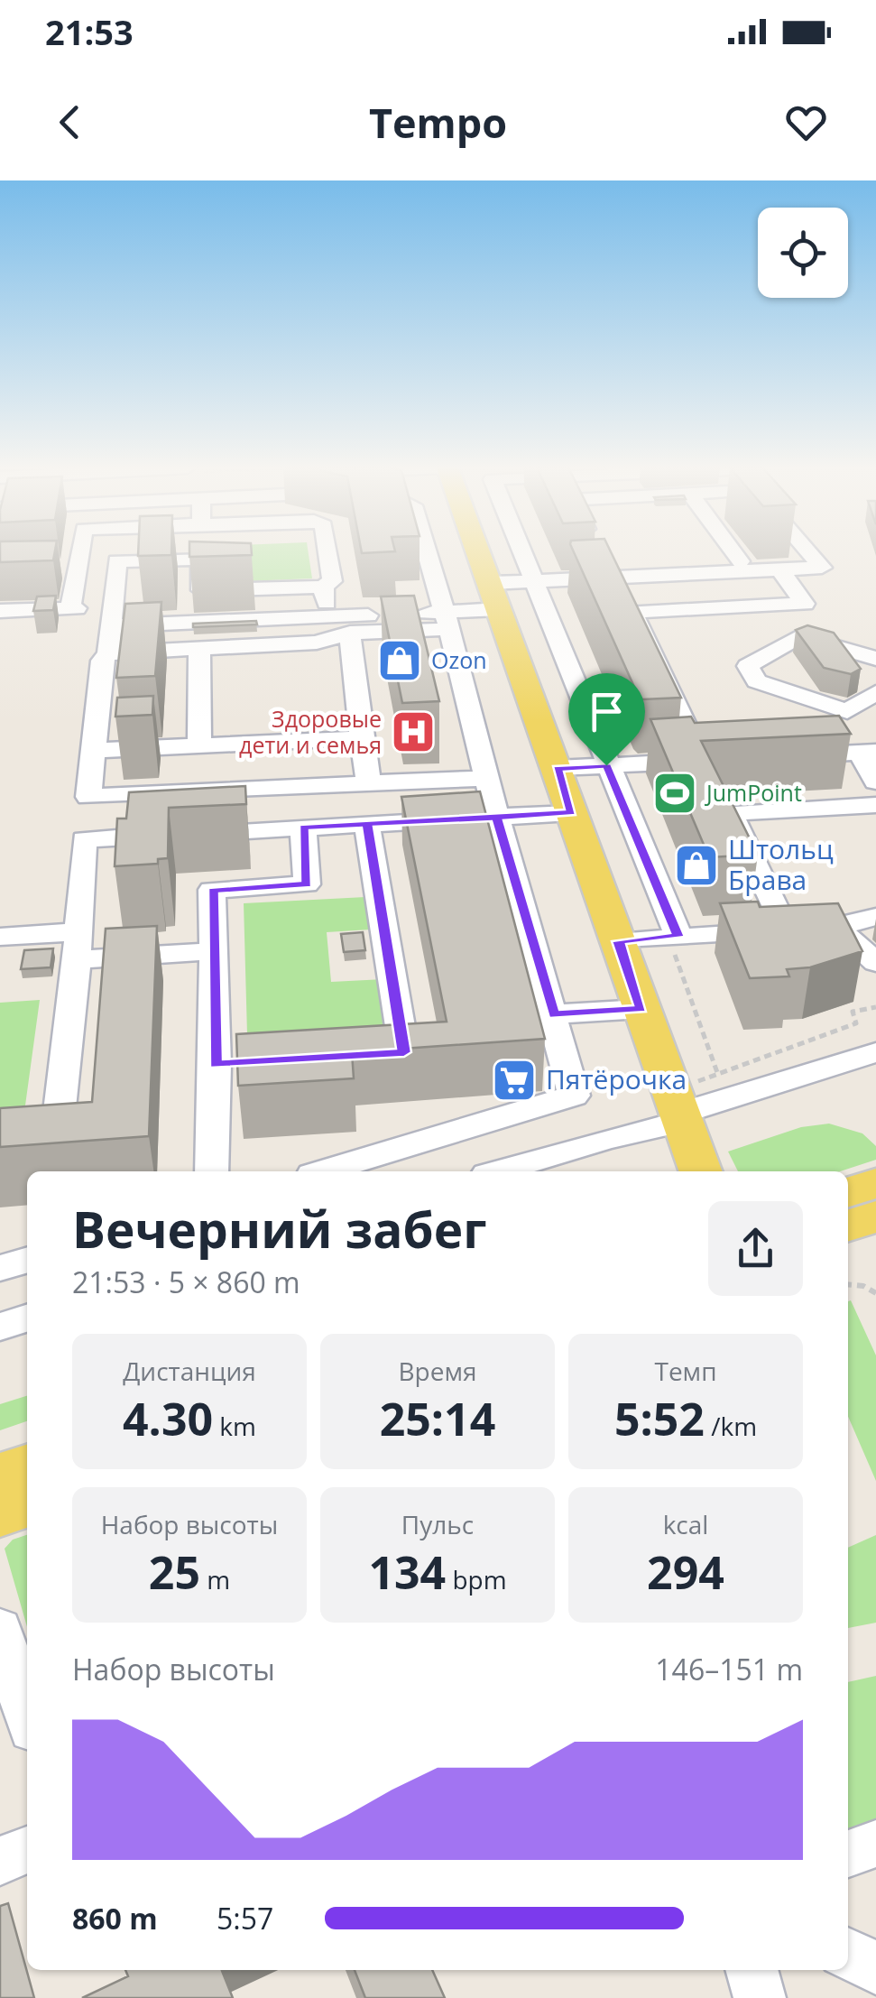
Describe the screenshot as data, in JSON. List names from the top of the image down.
{
  "places": {
    "shop": ["Ozon", "Штольц Брава"],
    "hospital": ["Здоровые дети и семья"],
    "sports": ["JumPoint"],
    "supermarket": ["Пятёрочка"]
  },
  "page": {
    "status": "21:53",
    "header": "Tempo",
    "heading": ["Вечерний забег", "21:53 · 5 × 860 m"],
    "stats": [
      ["Дистанция", "4.30 km"],
      ["Время", "25:14"],
      ["Темп", "5:52 /km"],
      ["Набор высоты", "25 m"],
      ["Пульс", "134 bpm"],
      ["kcal", "294"]
    ],
    "chart": ["Набор высоты", "146–151 m"],
    "list": [
      {
        "name": "860 m",
        "note": "5:57"
      }
    ]
  }
}
